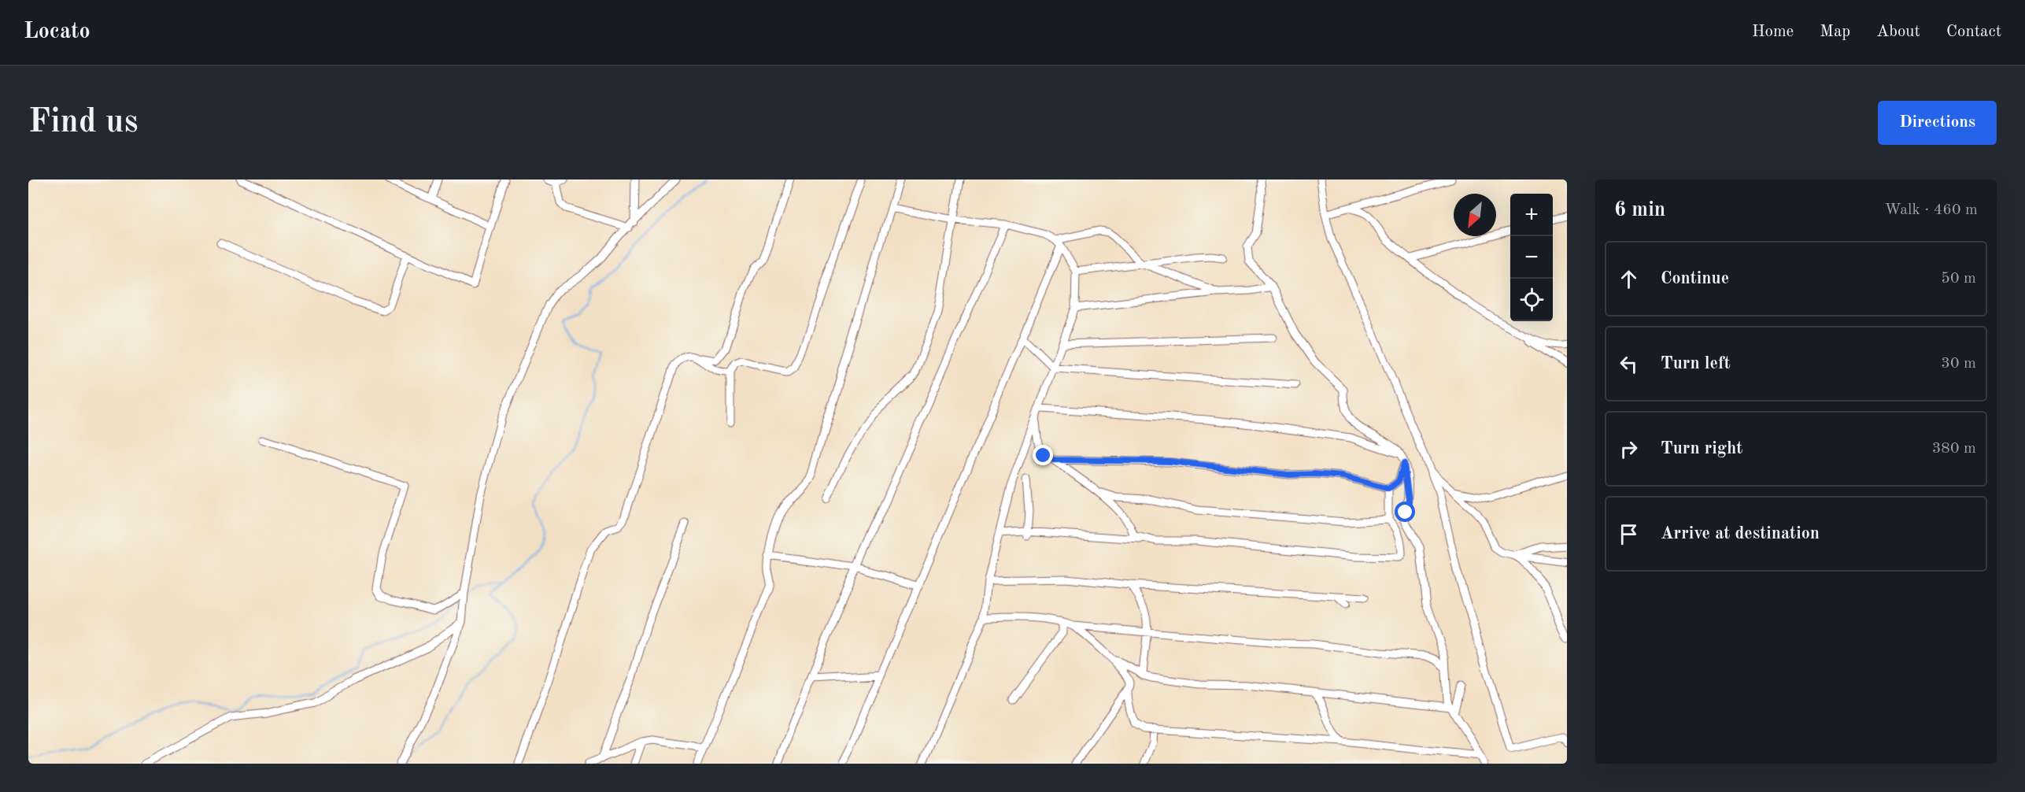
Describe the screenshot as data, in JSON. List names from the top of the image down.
{
  "north": "bottom left",
  "page": {
    "header": "Locato",
    "nav": [
      "Home",
      "Map",
      "About",
      "Contact"
    ],
    "buttons": "Directions",
    "title": "Find us",
    "heading": ["6 min", "Walk · 460 m"],
    "map_buttons": ["+", "−"],
    "list": [
      ["Continue", "50 m"],
      ["Turn left", "30 m"],
      ["Turn right", "380 m"],
      "Arrive at destination"
    ]
  }
}
